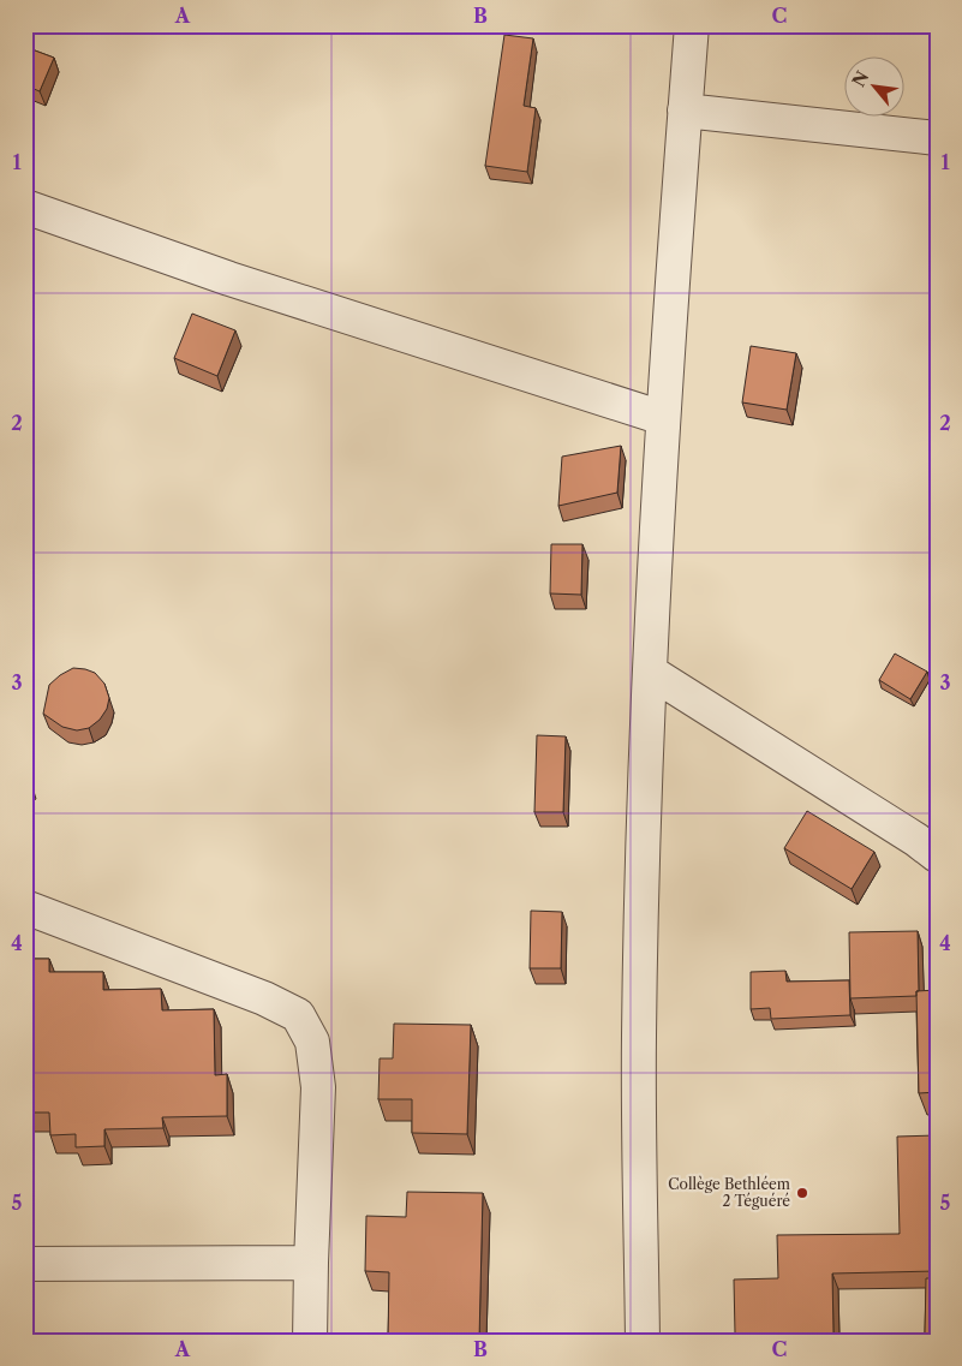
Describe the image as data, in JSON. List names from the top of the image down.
{
  "places": ["Collège Bethléem 2 Téguéré"],
  "north": "top left",
  "grid": {
    "columns": ["A", "B", "C"],
    "rows": [
      "1",
      "2",
      "3",
      "4",
      "5"
    ]
  }
}
